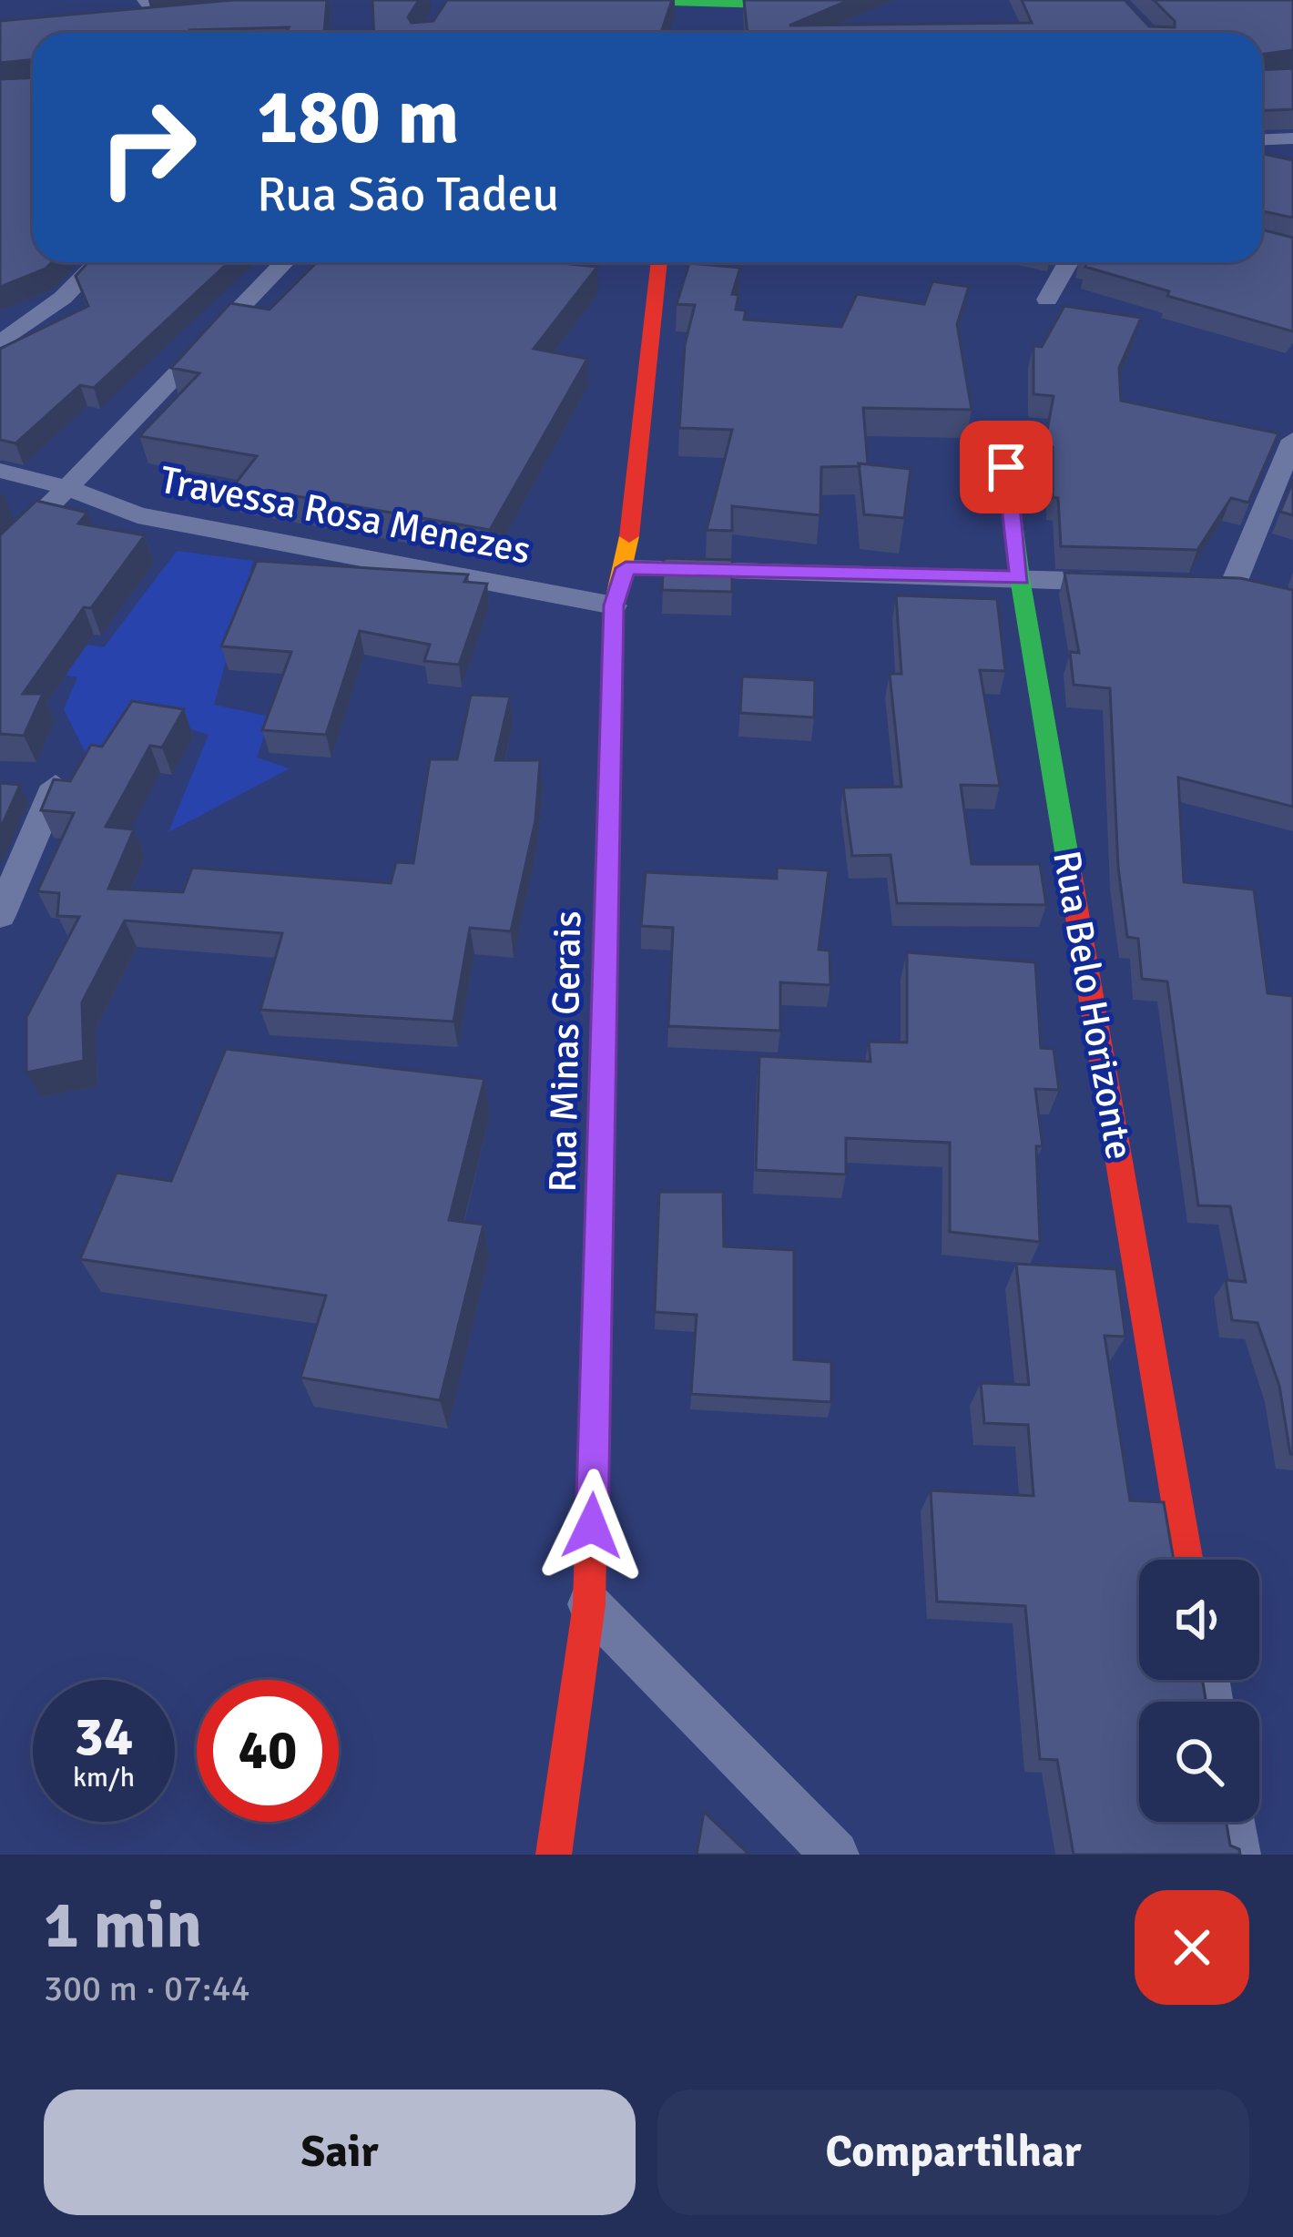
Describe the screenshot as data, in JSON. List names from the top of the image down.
{
  "streets": {
    "street": ["Travessa Rosa Menezes", "Rua Belo Horizonte", "Rua Minas Gerais"]
  },
  "crossings": [
    ["Travessa Rosa Menezes", "Rua Minas Gerais"]
  ],
  "page": {
    "turn": ["180 m", "Rua São Tadeu"],
    "speed": "34 km/h",
    "limit": "40",
    "heading": ["1 min", "300 m · 07:44"],
    "buttons": ["Sair", "Compartilhar"]
  }
}
